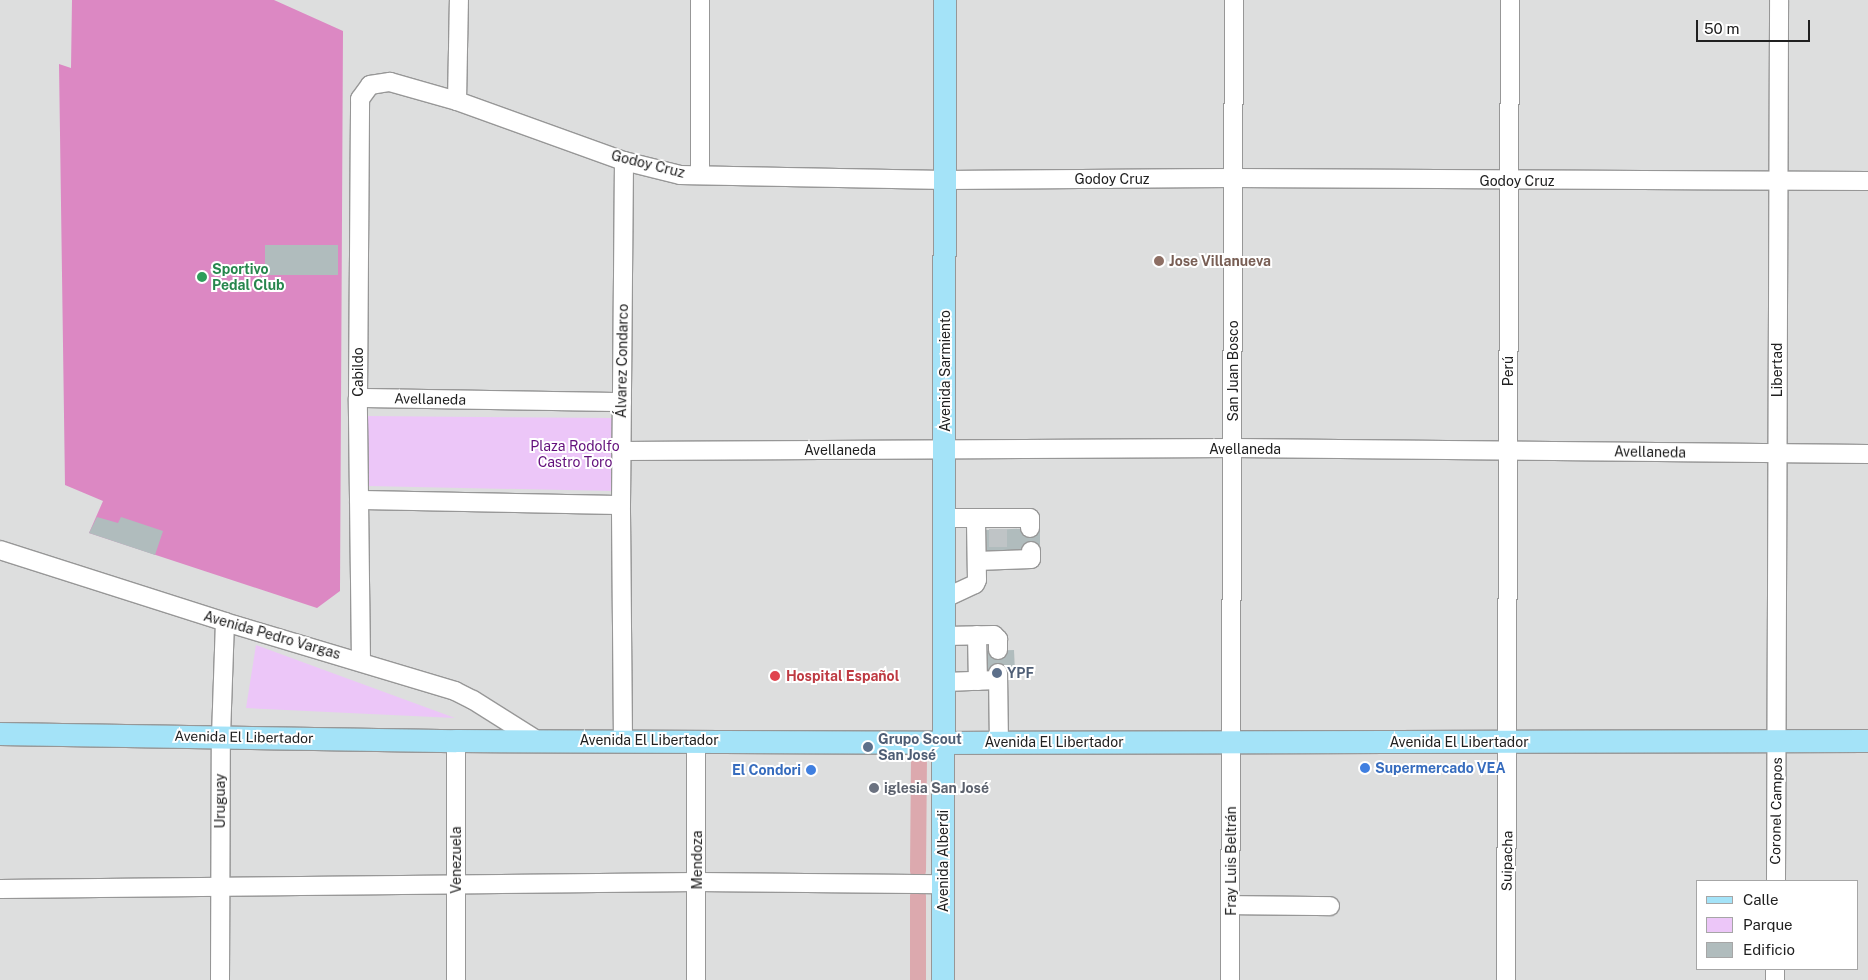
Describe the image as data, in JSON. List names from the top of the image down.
{
  "streets": {
    "main road": ["Avenida Sarmiento", "Avenida El Libertador", "Avenida Alberdi"],
    "street": [
      "Godoy Cruz",
      "Álvarez Condarco",
      "Libertad",
      "San Juan Bosco",
      "Perú",
      "Cabildo",
      "Avellaneda",
      "Avenida Pedro Vargas",
      "Uruguay",
      "Coronel Campos",
      "Venezuela",
      "Mendoza",
      "Fray Luis Beltrán",
      "Suipacha"
    ]
  },
  "crossings": [
    ["Godoy Cruz", "Álvarez Condarco"],
    ["Godoy Cruz", "Libertad"],
    ["Godoy Cruz", "Avenida Sarmiento"],
    ["Godoy Cruz", "San Juan Bosco"],
    ["Godoy Cruz", "Perú"],
    ["Godoy Cruz", "Cabildo"],
    ["Álvarez Condarco", "Avellaneda"],
    ["Álvarez Condarco", "Avenida El Libertador"],
    ["Libertad", "Avellaneda"],
    ["Libertad", "Avenida El Libertador"],
    ["Libertad", "Coronel Campos"],
    ["Avenida Sarmiento", "Avellaneda"],
    ["Avenida Sarmiento", "Avenida El Libertador"],
    ["Avenida Sarmiento", "Avenida Alberdi"],
    ["San Juan Bosco", "Avellaneda"],
    ["San Juan Bosco", "Avenida El Libertador"],
    ["San Juan Bosco", "Fray Luis Beltrán"],
    ["Perú", "Avellaneda"],
    ["Perú", "Avenida El Libertador"],
    ["Perú", "Suipacha"],
    ["Cabildo", "Avellaneda"],
    ["Cabildo", "Avenida Pedro Vargas"],
    ["Avenida Pedro Vargas", "Avenida El Libertador"],
    ["Avenida Pedro Vargas", "Uruguay"],
    ["Avenida El Libertador", "Uruguay"],
    ["Avenida El Libertador", "Coronel Campos"],
    ["Avenida El Libertador", "Venezuela"],
    ["Avenida El Libertador", "Mendoza"],
    ["Avenida El Libertador", "Avenida Alberdi"],
    ["Avenida El Libertador", "Fray Luis Beltrán"],
    ["Avenida El Libertador", "Suipacha"]
  ],
  "parks": ["Plaza Rodolfo Castro Toro"],
  "places": [
    "Jose Villanueva",
    "Sportivo Pedal Club",
    "YPF",
    "Hospital Español",
    "Grupo Scout San José",
    "Supermercado VEA",
    "El Condori",
    "iglesia San José"
  ],
  "legend": ["Calle", "Parque", "Edificio"],
  "scale_bar": "50 m"
}
